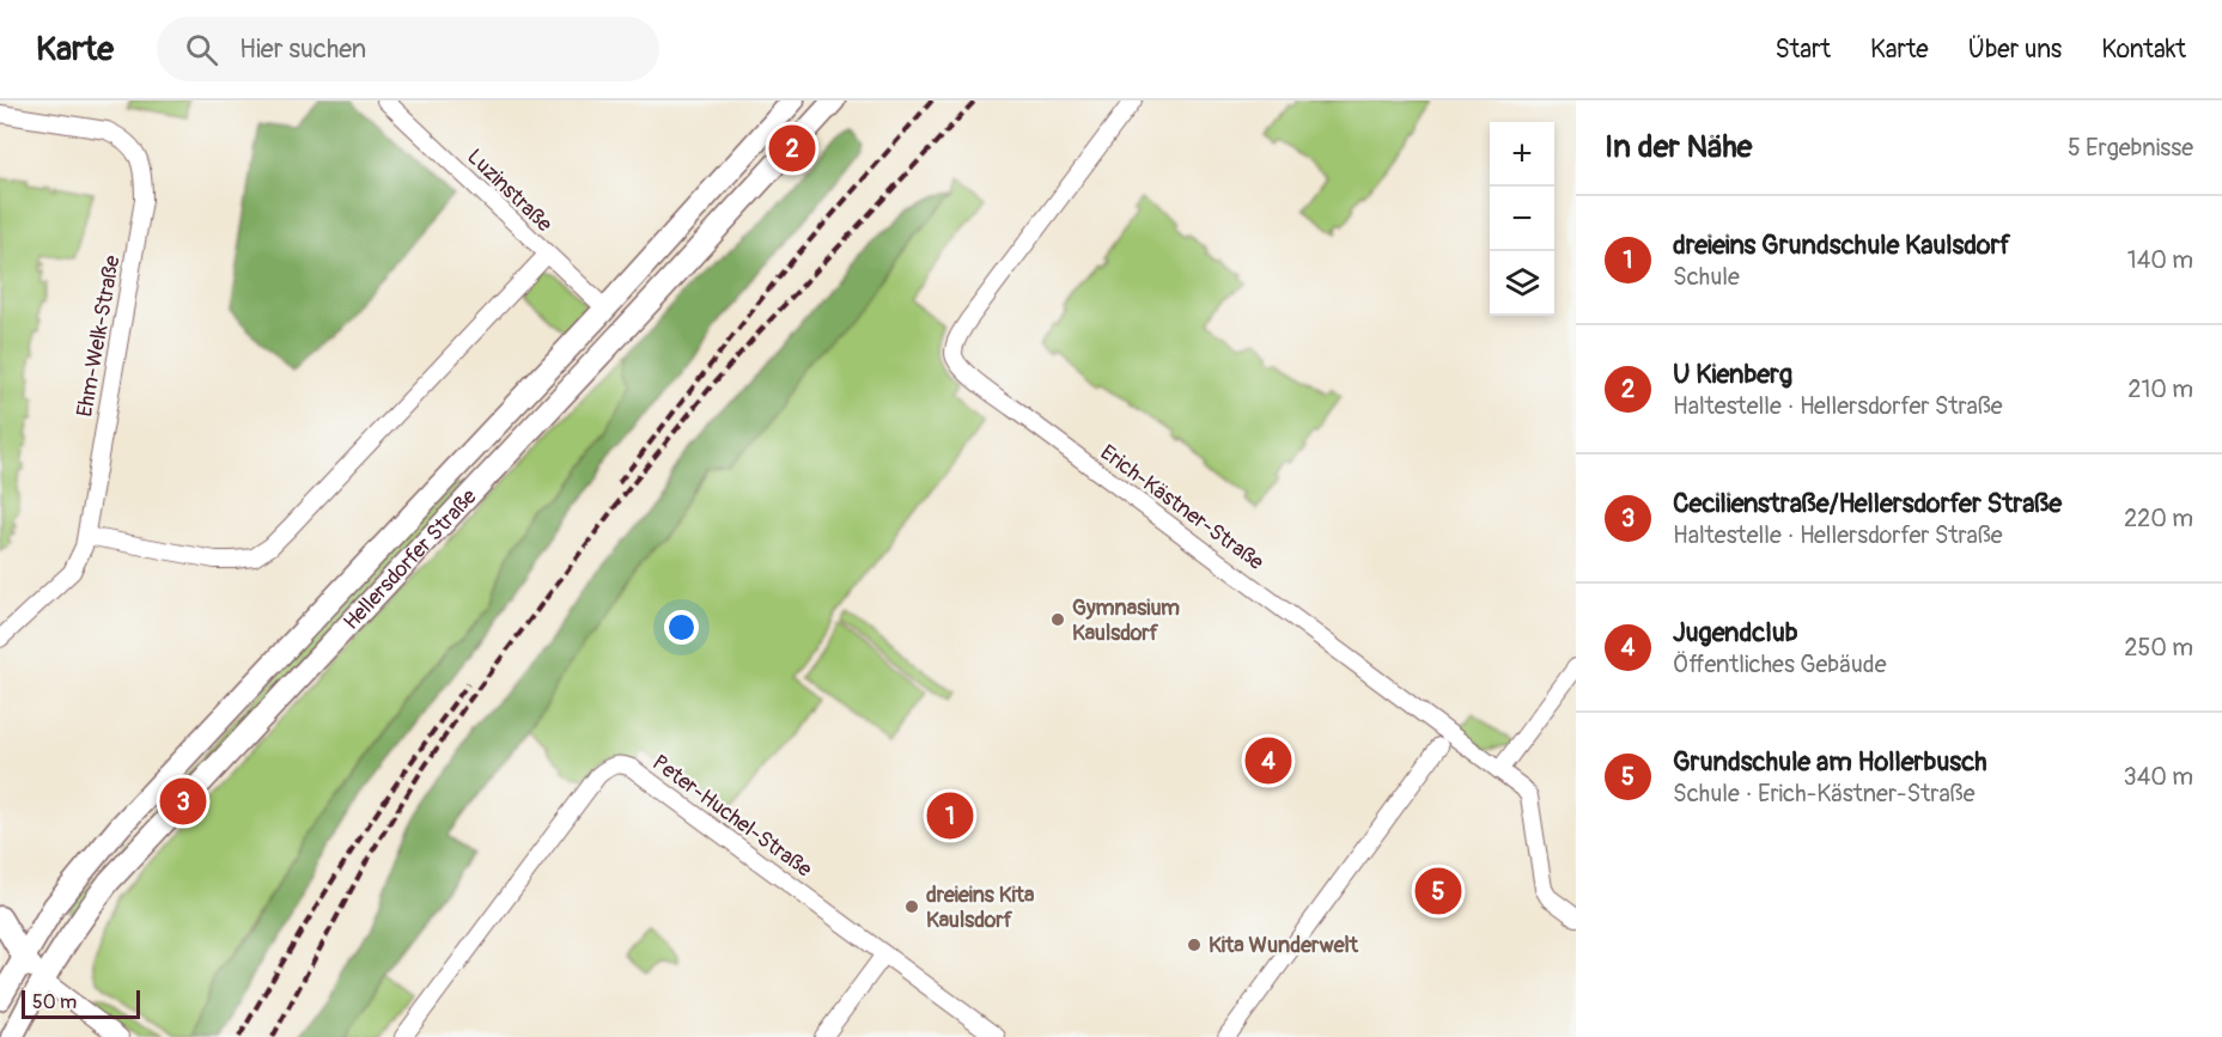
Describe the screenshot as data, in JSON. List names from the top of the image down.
{
  "streets": {
    "main road": ["Hellersdorfer Straße"],
    "street": [
      "Luzinstraße",
      "Ehm-Welk-Straße",
      "Erich-Kästner-Straße",
      "Peter-Huchel-Straße"
    ]
  },
  "crossings": [
    ["Luzinstraße", "Hellersdorfer Straße"]
  ],
  "places": ["Gymnasium Kaulsdorf", "dreieins Kita Kaulsdorf", "Kita Wunderwelt"],
  "scale_bar": "50 m",
  "page": {
    "header": "Karte",
    "search": "Hier suchen",
    "nav": [
      "Start",
      "Karte",
      "Über uns",
      "Kontakt"
    ],
    "heading": ["In der Nähe", "5 Ergebnisse"],
    "map_buttons": ["+", "−"],
    "pins": [
      "2",
      "4",
      "3",
      "1",
      "5"
    ],
    "list": [
      {
        "mark": "1",
        "name": "dreieins Grundschule Kaulsdorf",
        "note": "Schule",
        "value": "140 m"
      },
      {
        "mark": "2",
        "name": "U Kienberg",
        "note": "Haltestelle · Hellersdorfer Straße",
        "value": "210 m"
      },
      {
        "mark": "3",
        "name": "Cecilienstraße/Hellersdorfer Straße",
        "note": "Haltestelle · Hellersdorfer Straße",
        "value": "220 m"
      },
      {
        "mark": "4",
        "name": "Jugendclub",
        "note": "Öffentliches Gebäude",
        "value": "250 m"
      },
      {
        "mark": "5",
        "name": "Grundschule am Hollerbusch",
        "note": "Schule · Erich-Kästner-Straße",
        "value": "340 m"
      }
    ],
    "scale": "50 m"
  }
}
